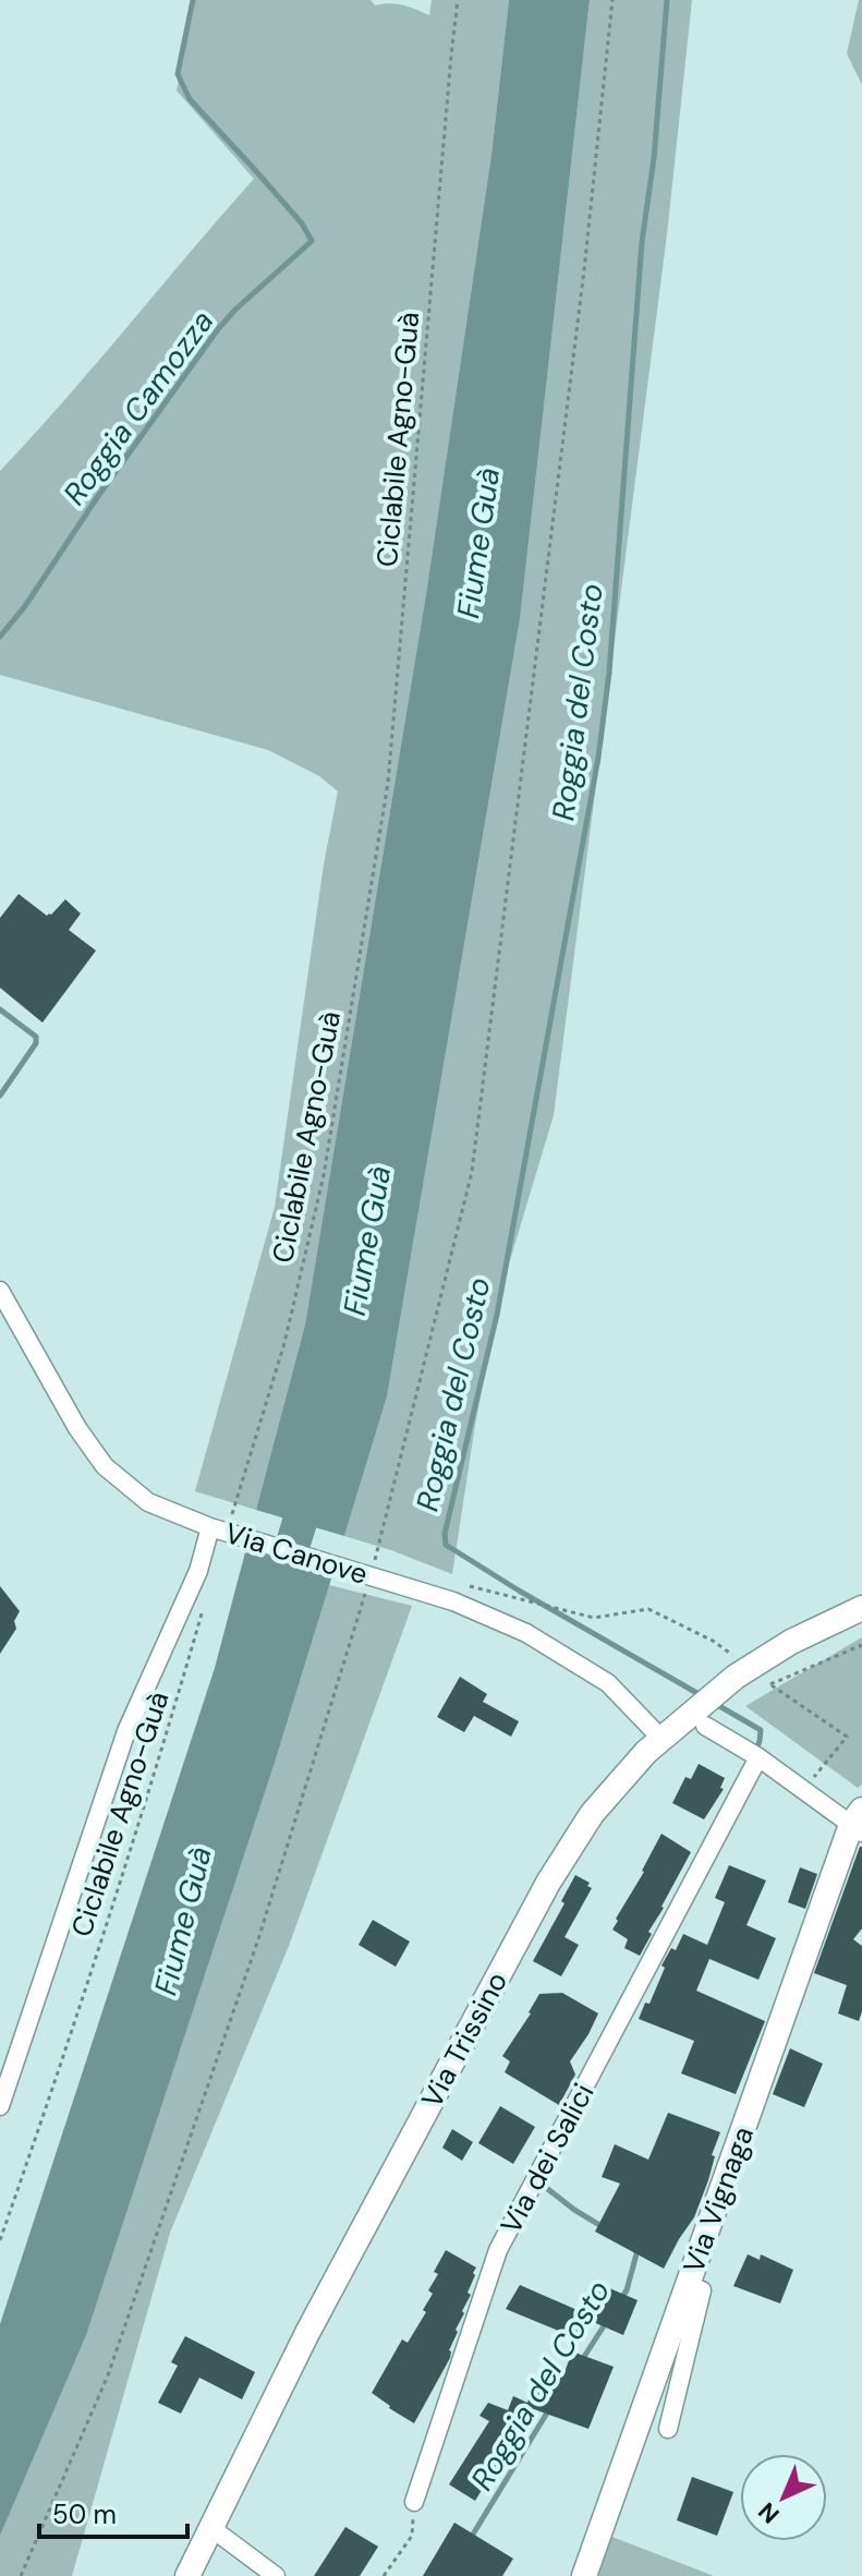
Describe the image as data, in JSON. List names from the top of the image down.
{
  "streets": {
    "main road": ["Via Trissino", "Via Vignaga"],
    "street": ["Via Canove", "Via dei Salici"],
    "path": ["Ciclabile Agno-Guà"]
  },
  "crossings": [
    ["Ciclabile Agno-Guà", "Via Canove"],
    ["Via Canove", "Via Trissino"]
  ],
  "water": ["Roggia Camozza", "Fiume Guà", "Roggia del Costo"],
  "scale_bar": "50 m",
  "north": "bottom left"
}
